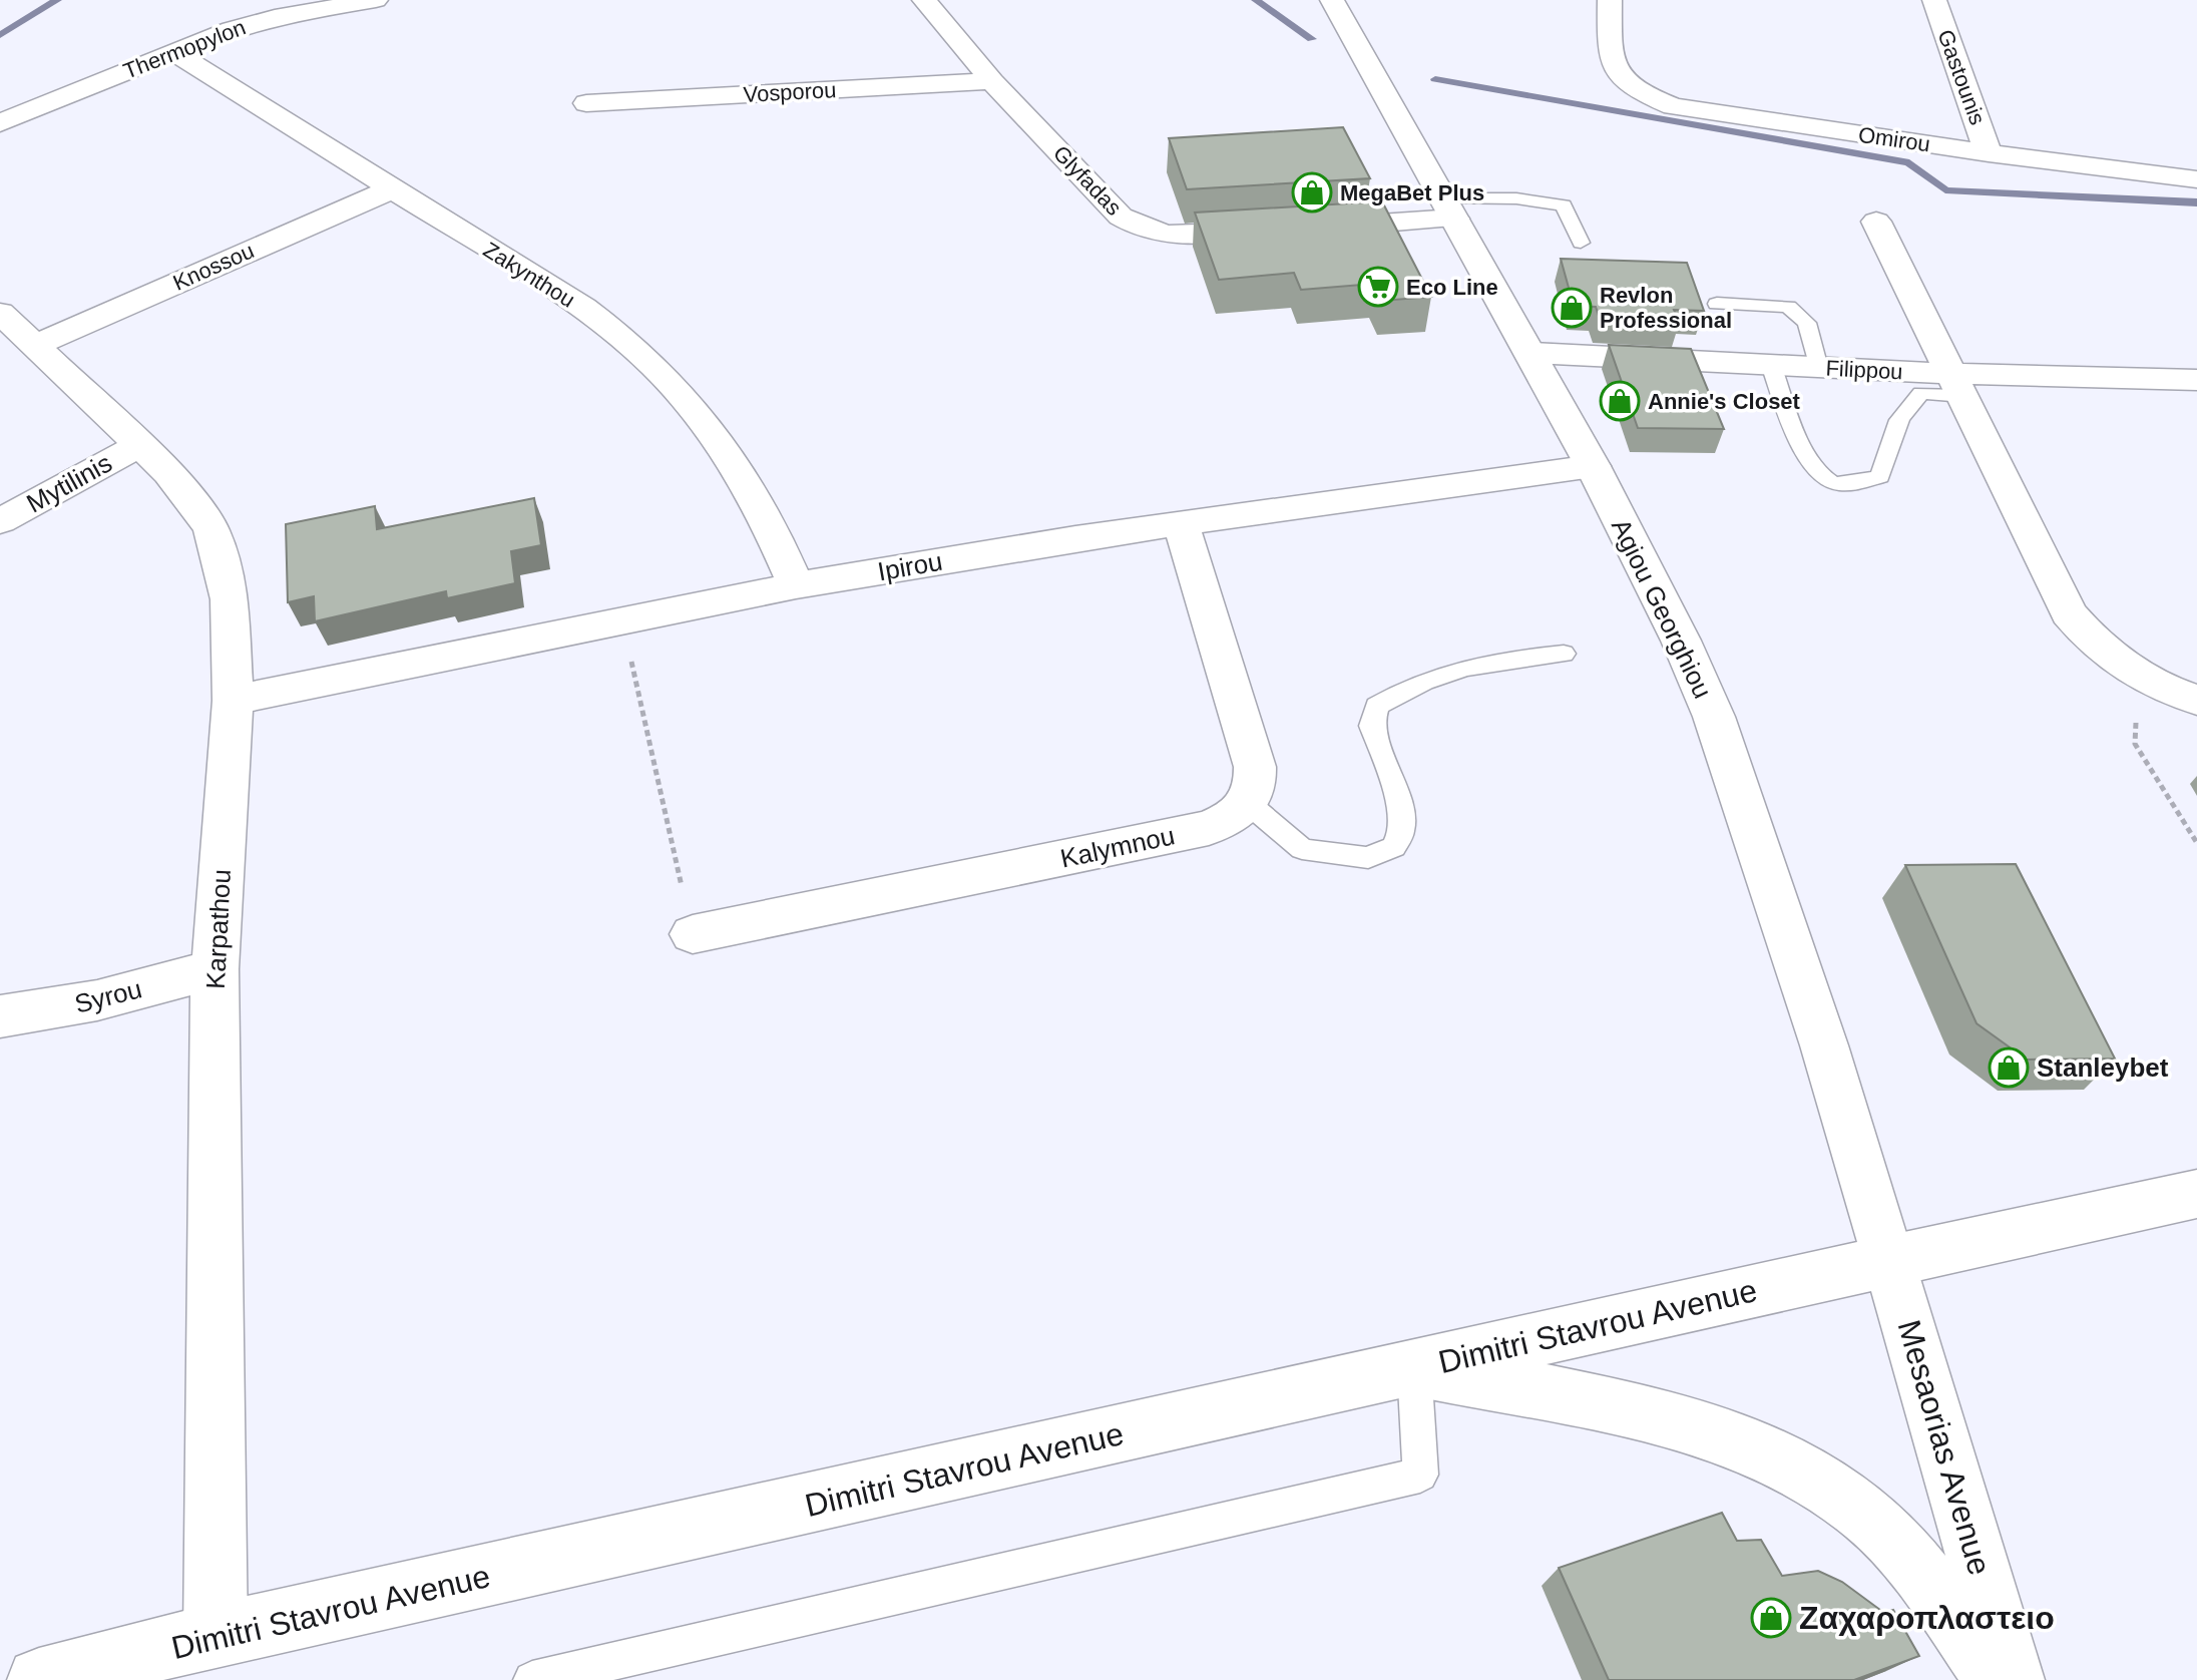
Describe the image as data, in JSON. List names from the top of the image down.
{
  "streets": {
    "street": [
      "Thermopylon",
      "Gastounis",
      "Vosporou",
      "Omirou",
      "Glyfadas",
      "Knossou",
      "Zakynthou",
      "Filippou",
      "Mytilinis",
      "Ipirou",
      "Agiou Georghiou",
      "Kalymnou",
      "Karpathou",
      "Syrou",
      "Dimitri Stavrou Avenue",
      "Mesaorias Avenue"
    ]
  },
  "crossings": [
    ["Thermopylon", "Zakynthou"],
    ["Gastounis", "Omirou"],
    ["Vosporou", "Glyfadas"],
    ["Knossou", "Zakynthou"],
    ["Knossou", "Karpathou"],
    ["Zakynthou", "Ipirou"],
    ["Filippou", "Agiou Georghiou"],
    ["Mytilinis", "Karpathou"],
    ["Ipirou", "Agiou Georghiou"],
    ["Ipirou", "Karpathou"],
    ["Agiou Georghiou", "Dimitri Stavrou Avenue"],
    ["Agiou Georghiou", "Mesaorias Avenue"],
    ["Karpathou", "Syrou"],
    ["Karpathou", "Dimitri Stavrou Avenue"],
    ["Dimitri Stavrou Avenue", "Mesaorias Avenue"]
  ],
  "places": {
    "shop": [
      "MegaBet Plus",
      "Revlon Professional",
      "Annie's Closet",
      "Stanleybet",
      "Ζαχαροπλαστειο"
    ],
    "supermarket": ["Eco Line"]
  }
}
